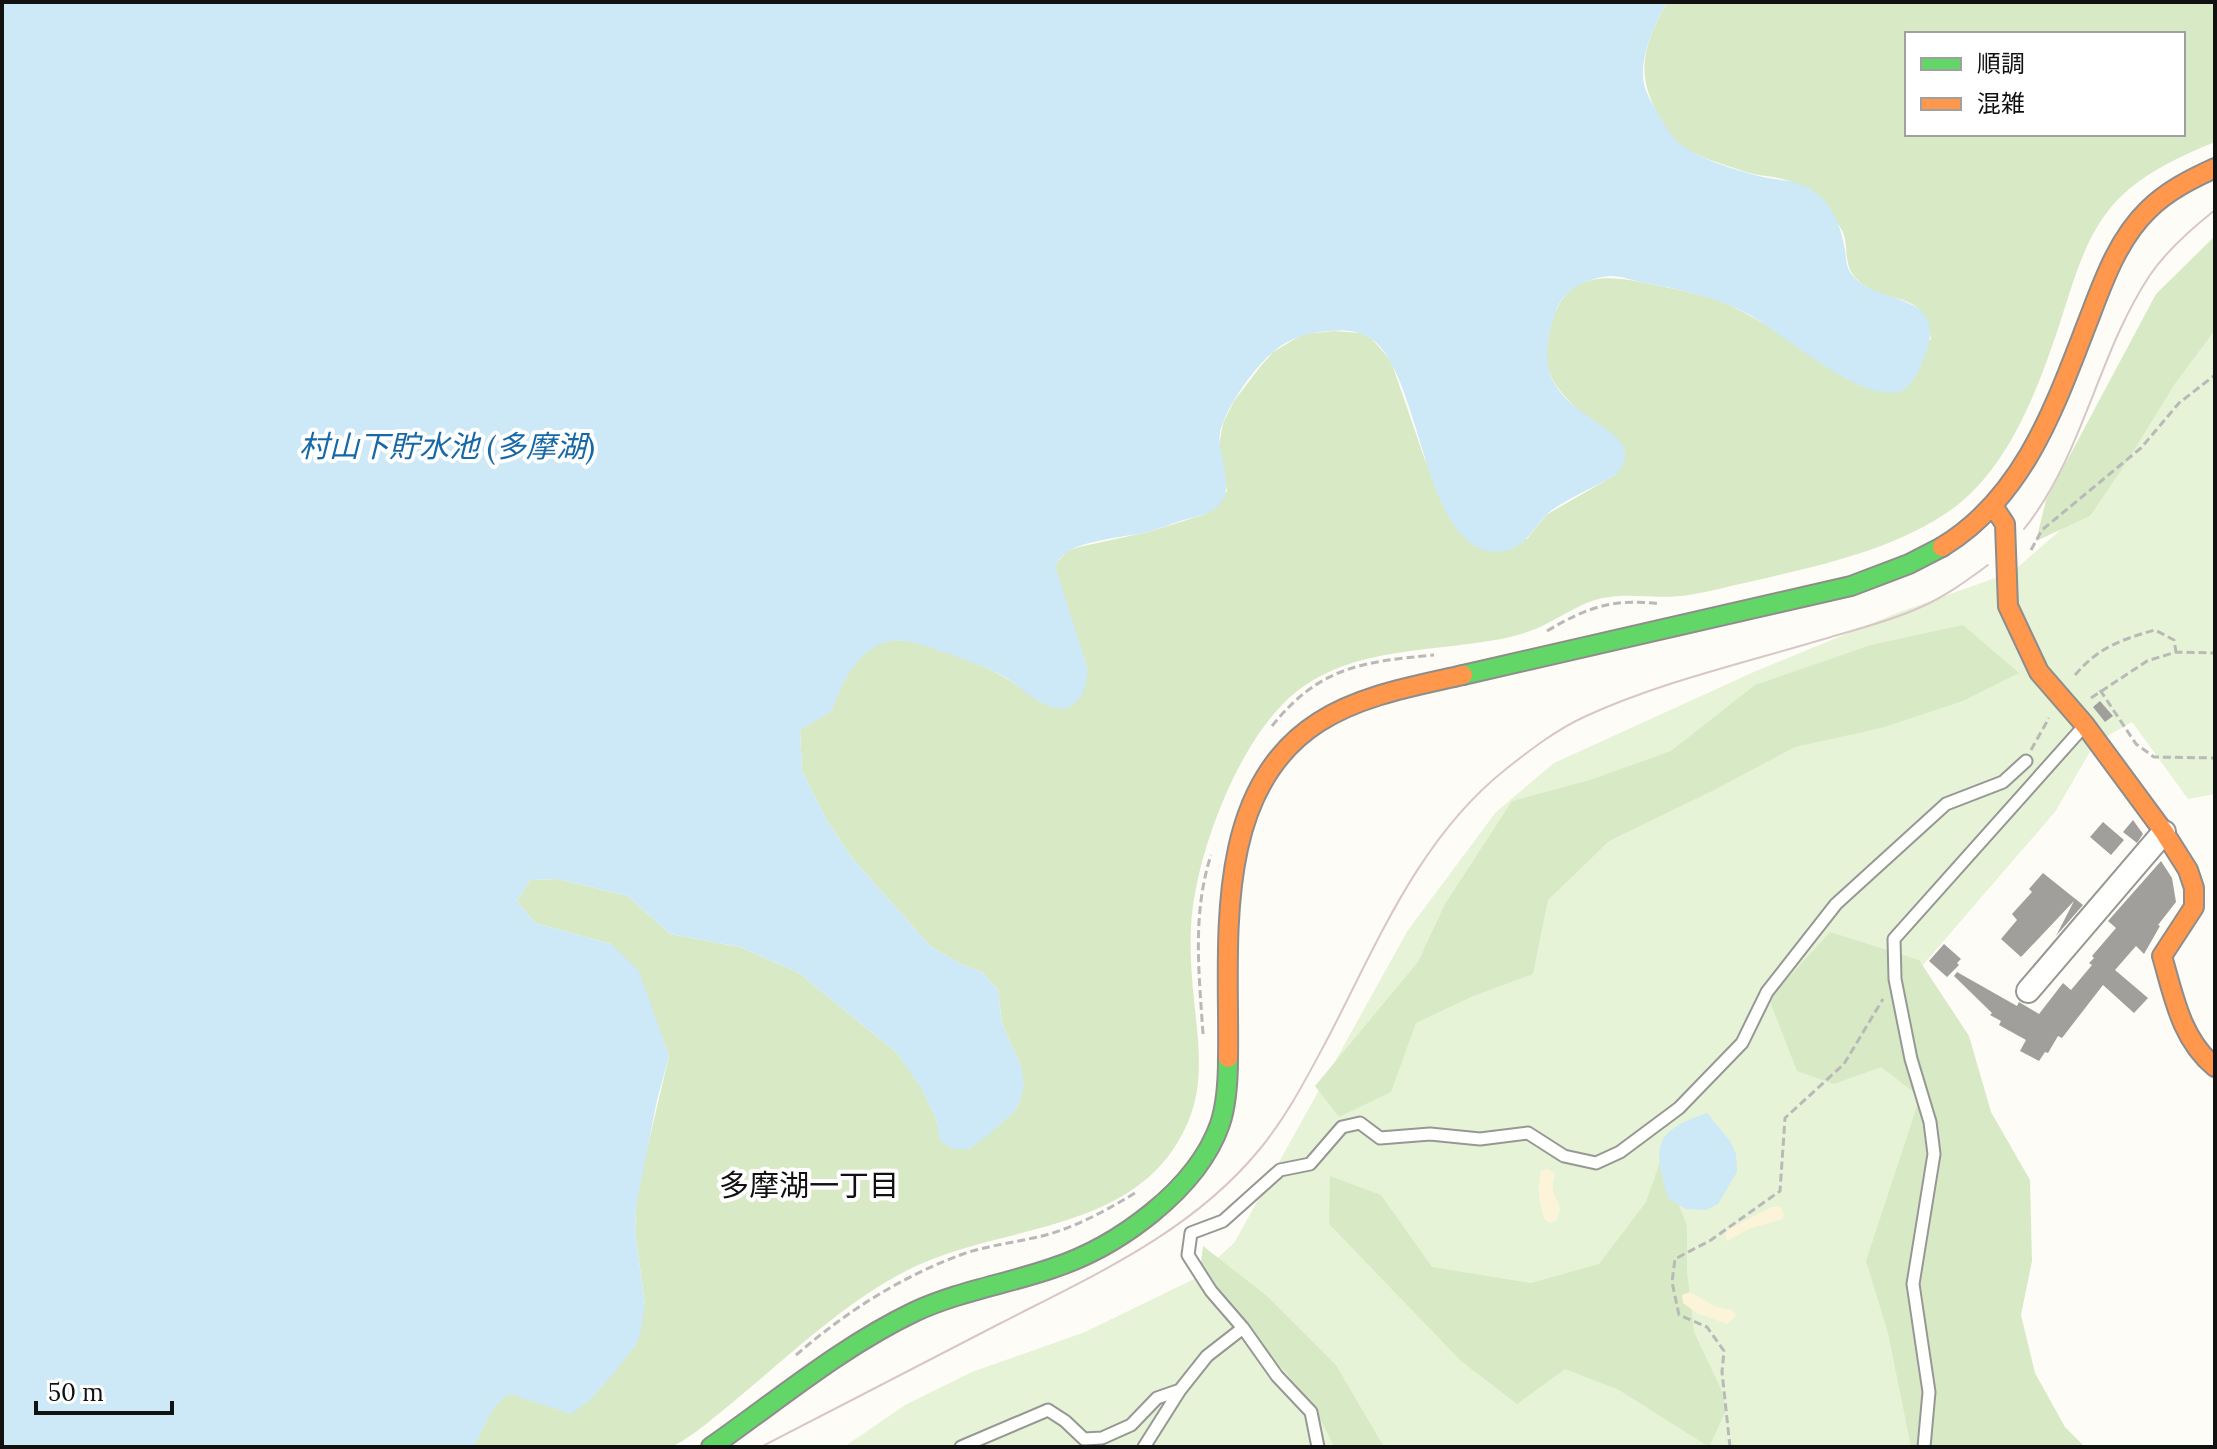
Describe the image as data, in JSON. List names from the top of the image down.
{
  "districts": ["多摩湖一丁目"],
  "water": ["村山下貯水池 (多摩湖)"],
  "legend": ["順調", "混雑"],
  "scale_bar": "50 m"
}
